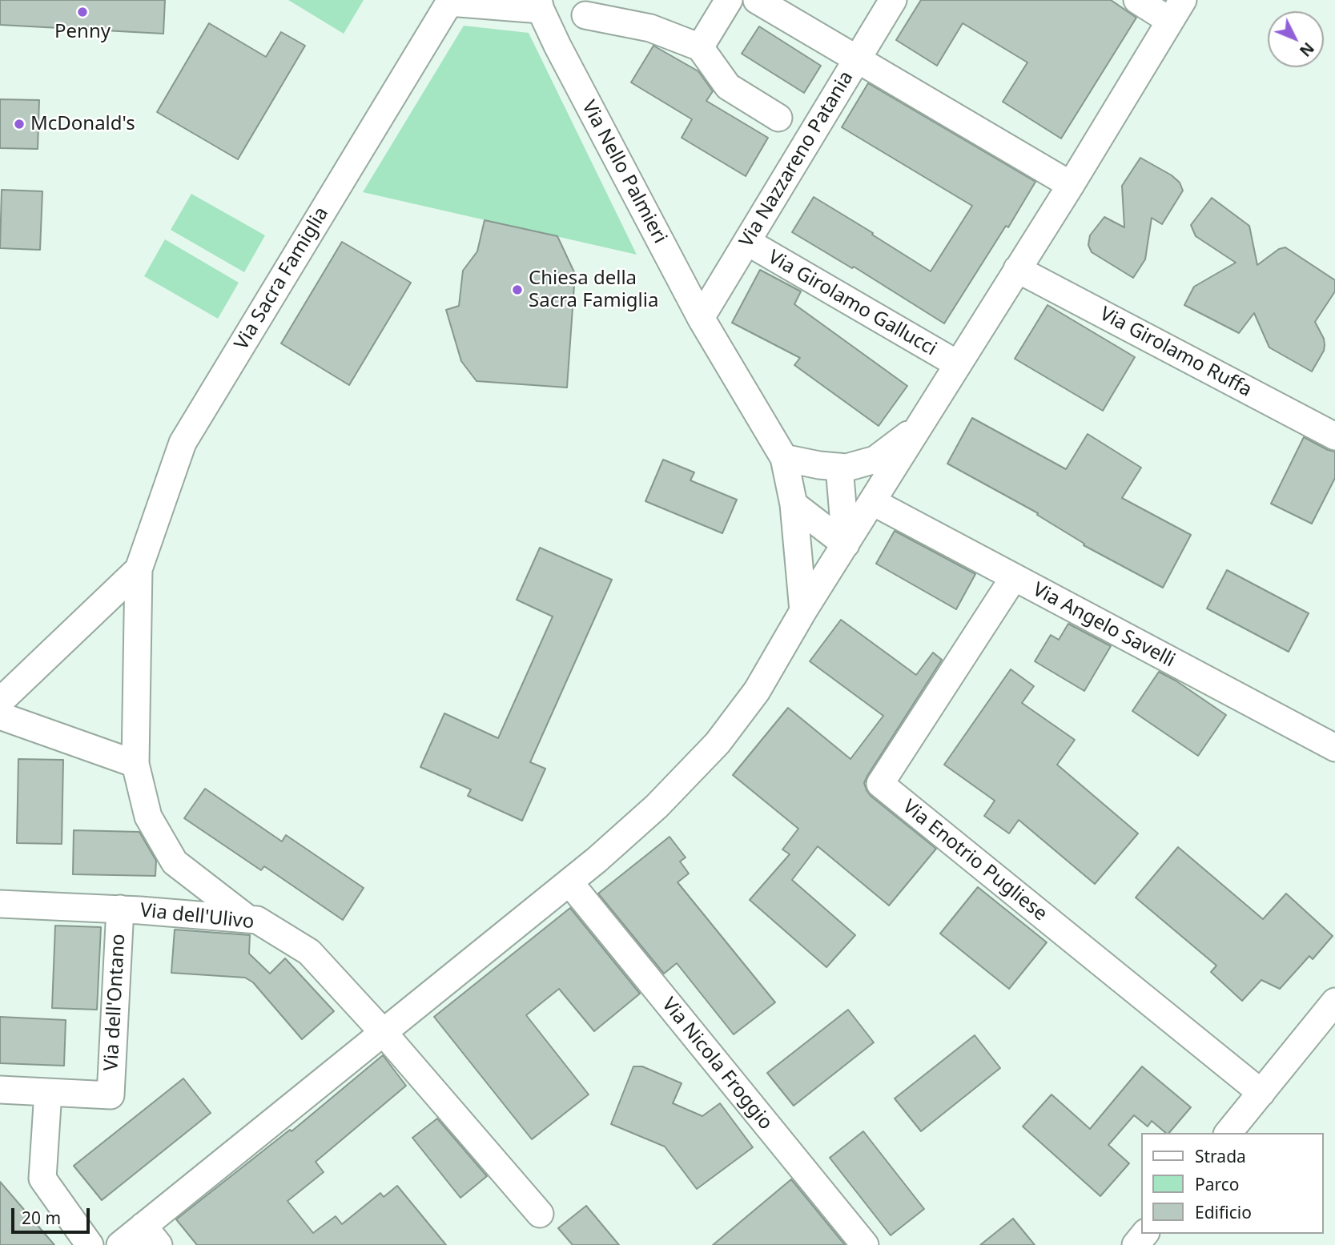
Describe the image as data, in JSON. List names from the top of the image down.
{
  "streets": {
    "street": [
      "Via Nazzareno Patania",
      "Via Nello Palmieri",
      "Via Sacra Famiglia",
      "Via Girolamo Gallucci",
      "Via Girolamo Ruffa",
      "Via Angelo Savelli",
      "Via Enotrio Pugliese",
      "Via dell'Ulivo",
      "Via dell'Ontano",
      "Via Nicola Froggio"
    ]
  },
  "crossings": [
    ["Via Nazzareno Patania", "Via Nello Palmieri"],
    ["Via Nazzareno Patania", "Via Girolamo Gallucci"],
    ["Via Sacra Famiglia", "Via dell'Ulivo"],
    ["Via Angelo Savelli", "Via Enotrio Pugliese"],
    ["Via dell'Ulivo", "Via dell'Ontano"]
  ],
  "places": ["Penny", "McDonald's", "Chiesa della Sacra Famiglia"],
  "legend": ["Strada", "Parco", "Edificio"],
  "scale_bar": "20 m",
  "north": "bottom right"
}
